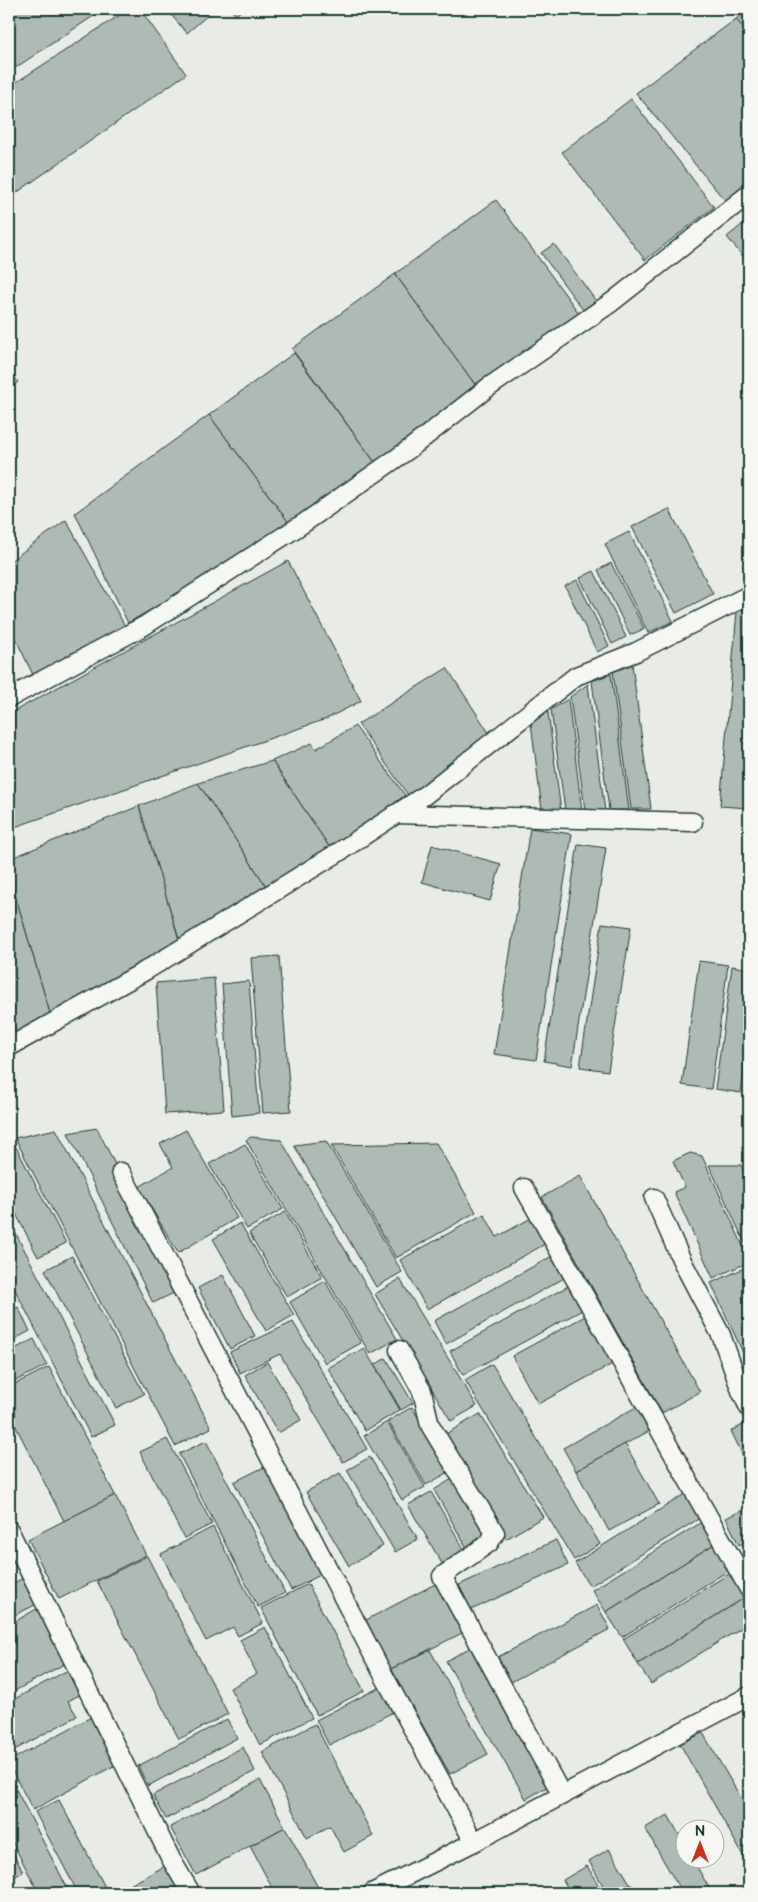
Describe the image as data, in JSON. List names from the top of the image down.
{
  "north": "top"
}
